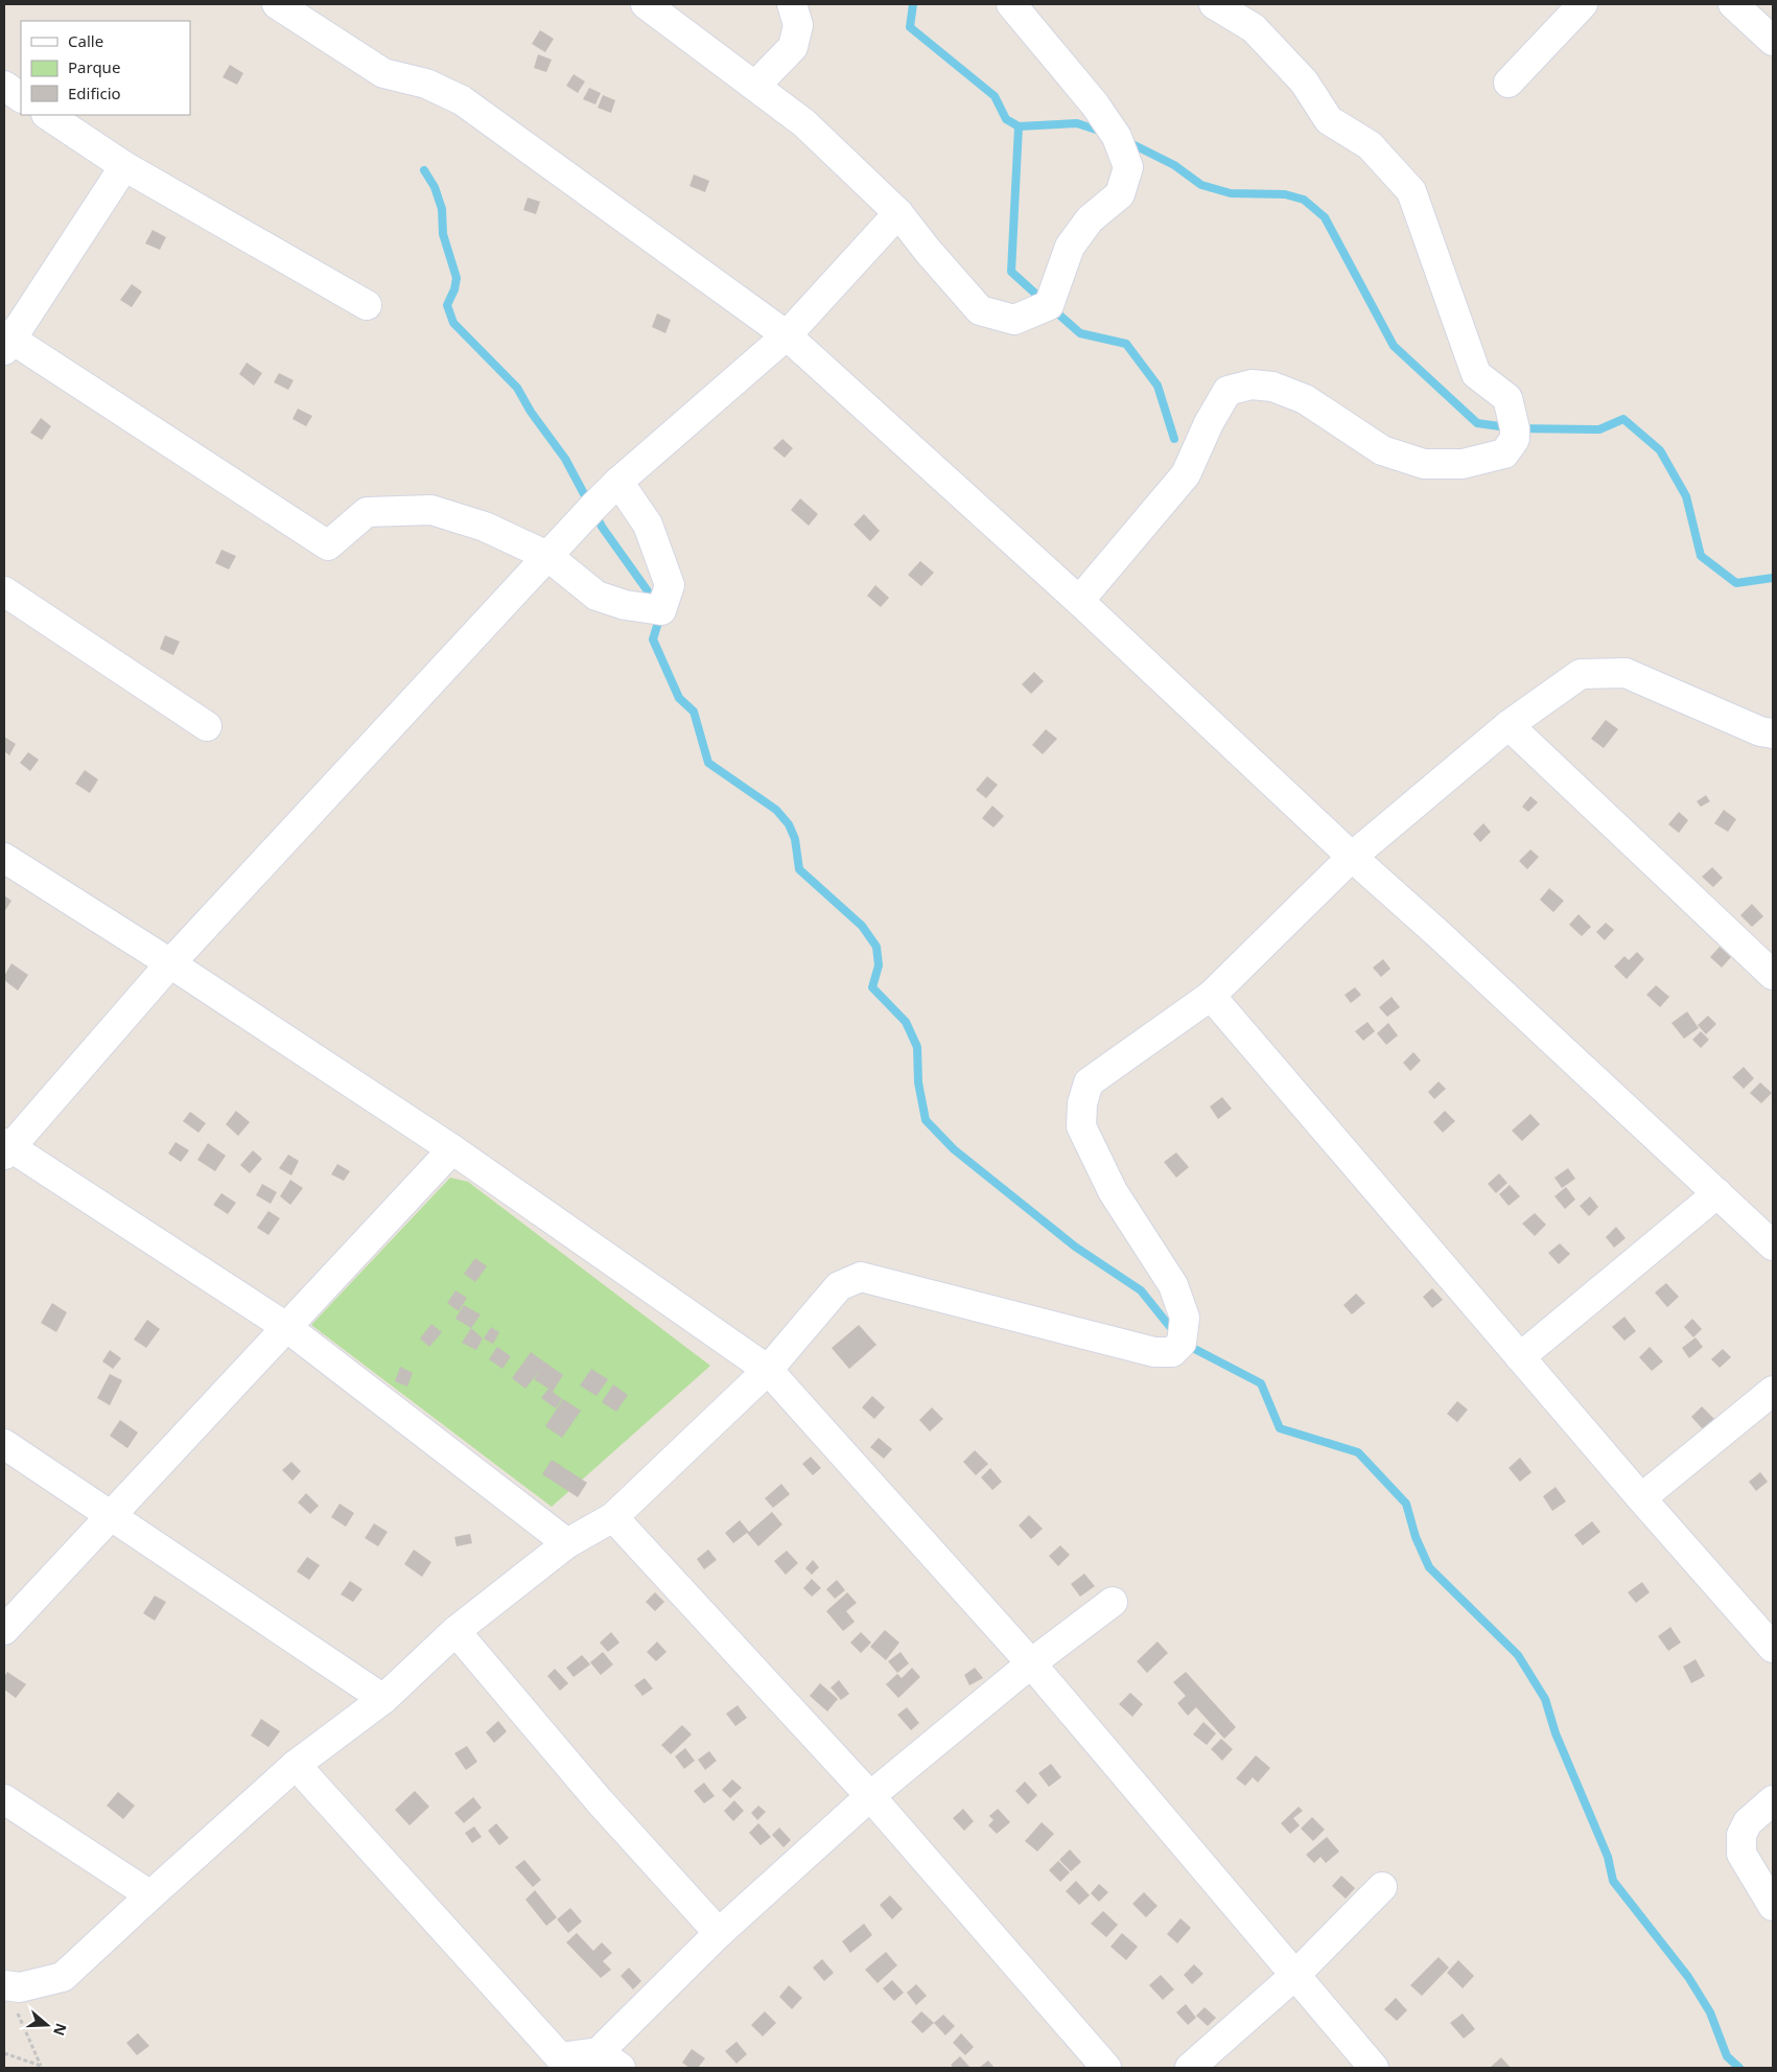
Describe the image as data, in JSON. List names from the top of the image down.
{
  "legend": ["Calle", "Parque", "Edificio"],
  "north": "right"
}
